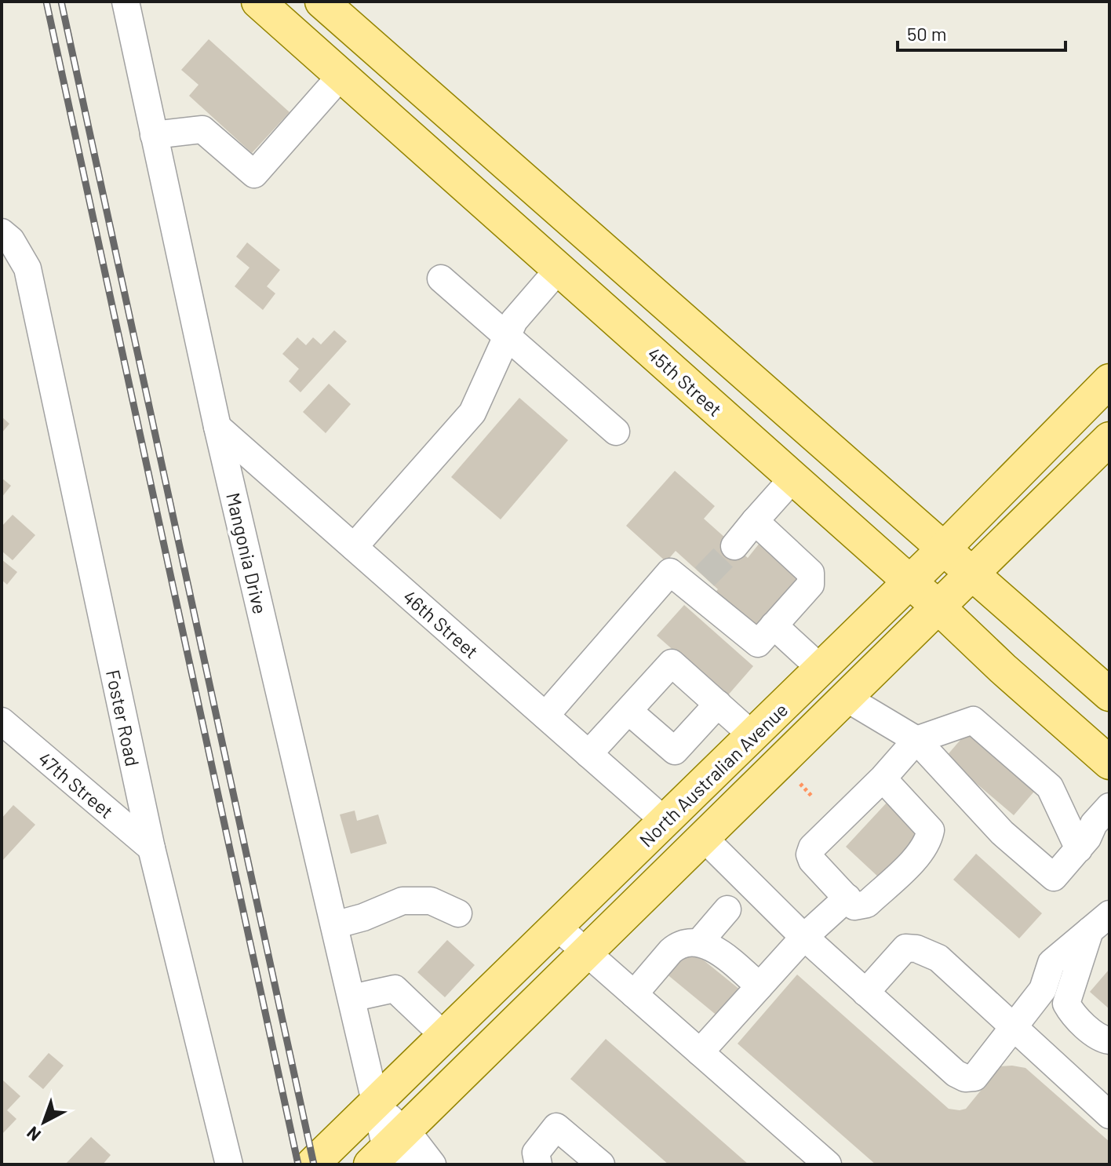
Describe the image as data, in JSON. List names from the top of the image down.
{
  "streets": {
    "main road": ["45th Street", "North Australian Avenue"],
    "street": [
      "Mangonia Drive",
      "46th Street",
      "Foster Road",
      "47th Street"
    ]
  },
  "crossings": [
    ["45th Street", "North Australian Avenue"],
    ["Mangonia Drive", "46th Street"],
    ["Mangonia Drive", "North Australian Avenue"],
    ["46th Street", "North Australian Avenue"],
    ["Foster Road", "47th Street"]
  ],
  "scale_bar": "50 m",
  "north": "bottom left"
}
